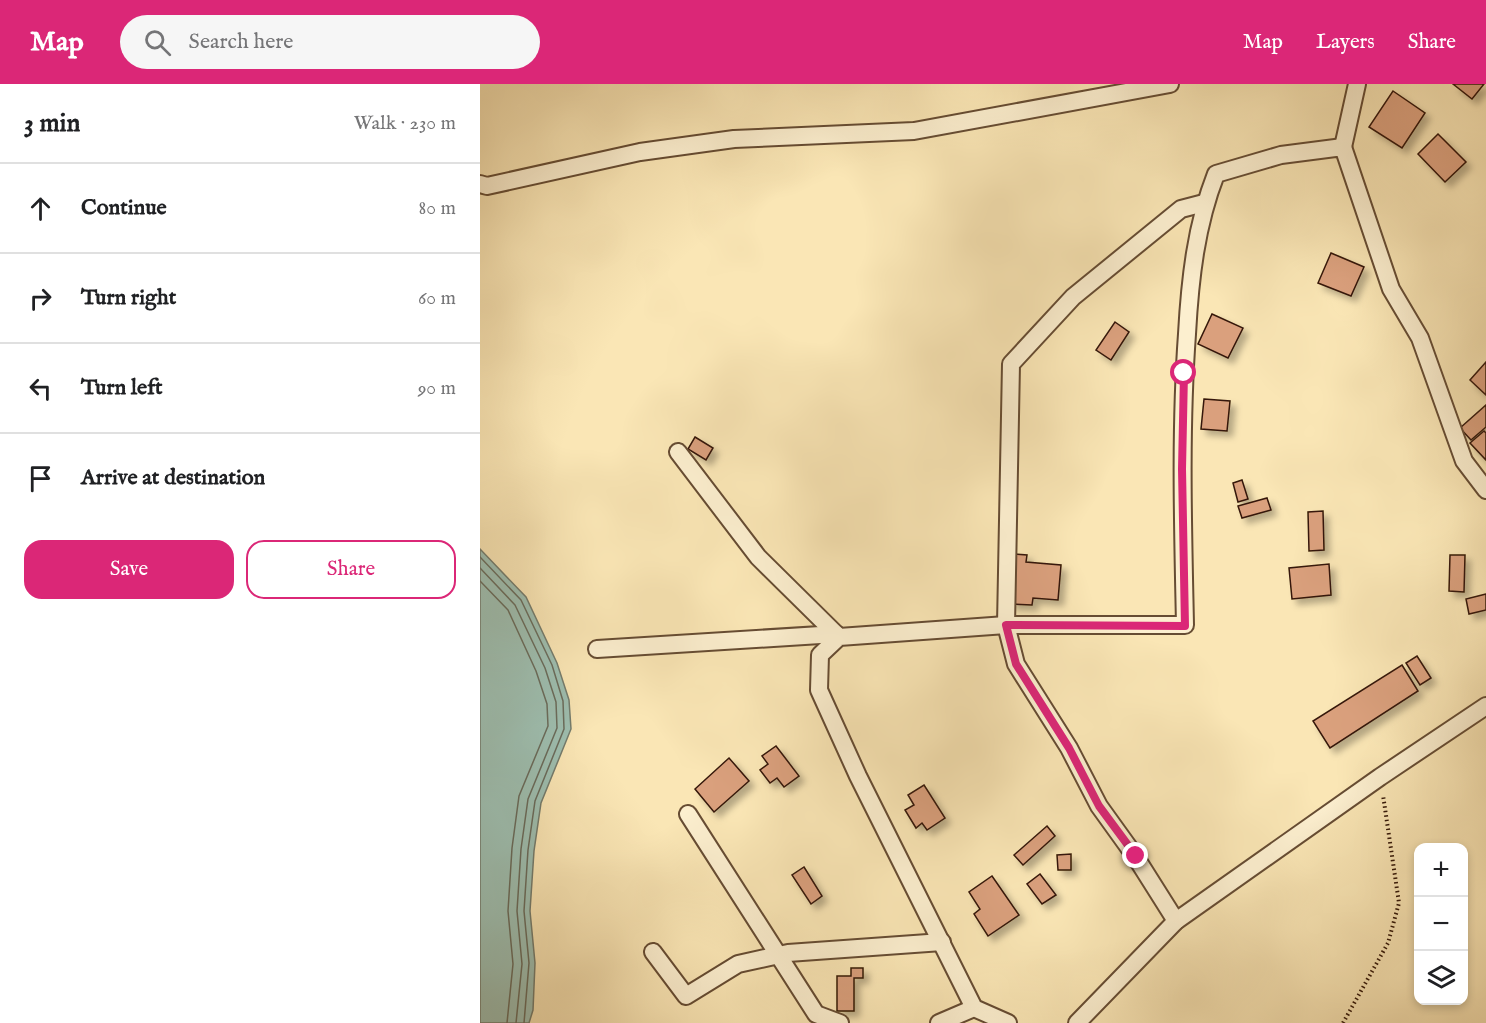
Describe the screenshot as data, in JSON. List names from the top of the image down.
{
  "page": {
    "header": "Map",
    "search": "Search here",
    "nav": ["Map", "Layers", "Share"],
    "heading": ["3 min", "Walk · 230 m"],
    "list": [
      ["Continue", "80 m"],
      ["Turn right", "60 m"],
      ["Turn left", "90 m"],
      "Arrive at destination"
    ],
    "buttons": ["Save", "Share"],
    "map_buttons": ["+", "−"]
  }
}
